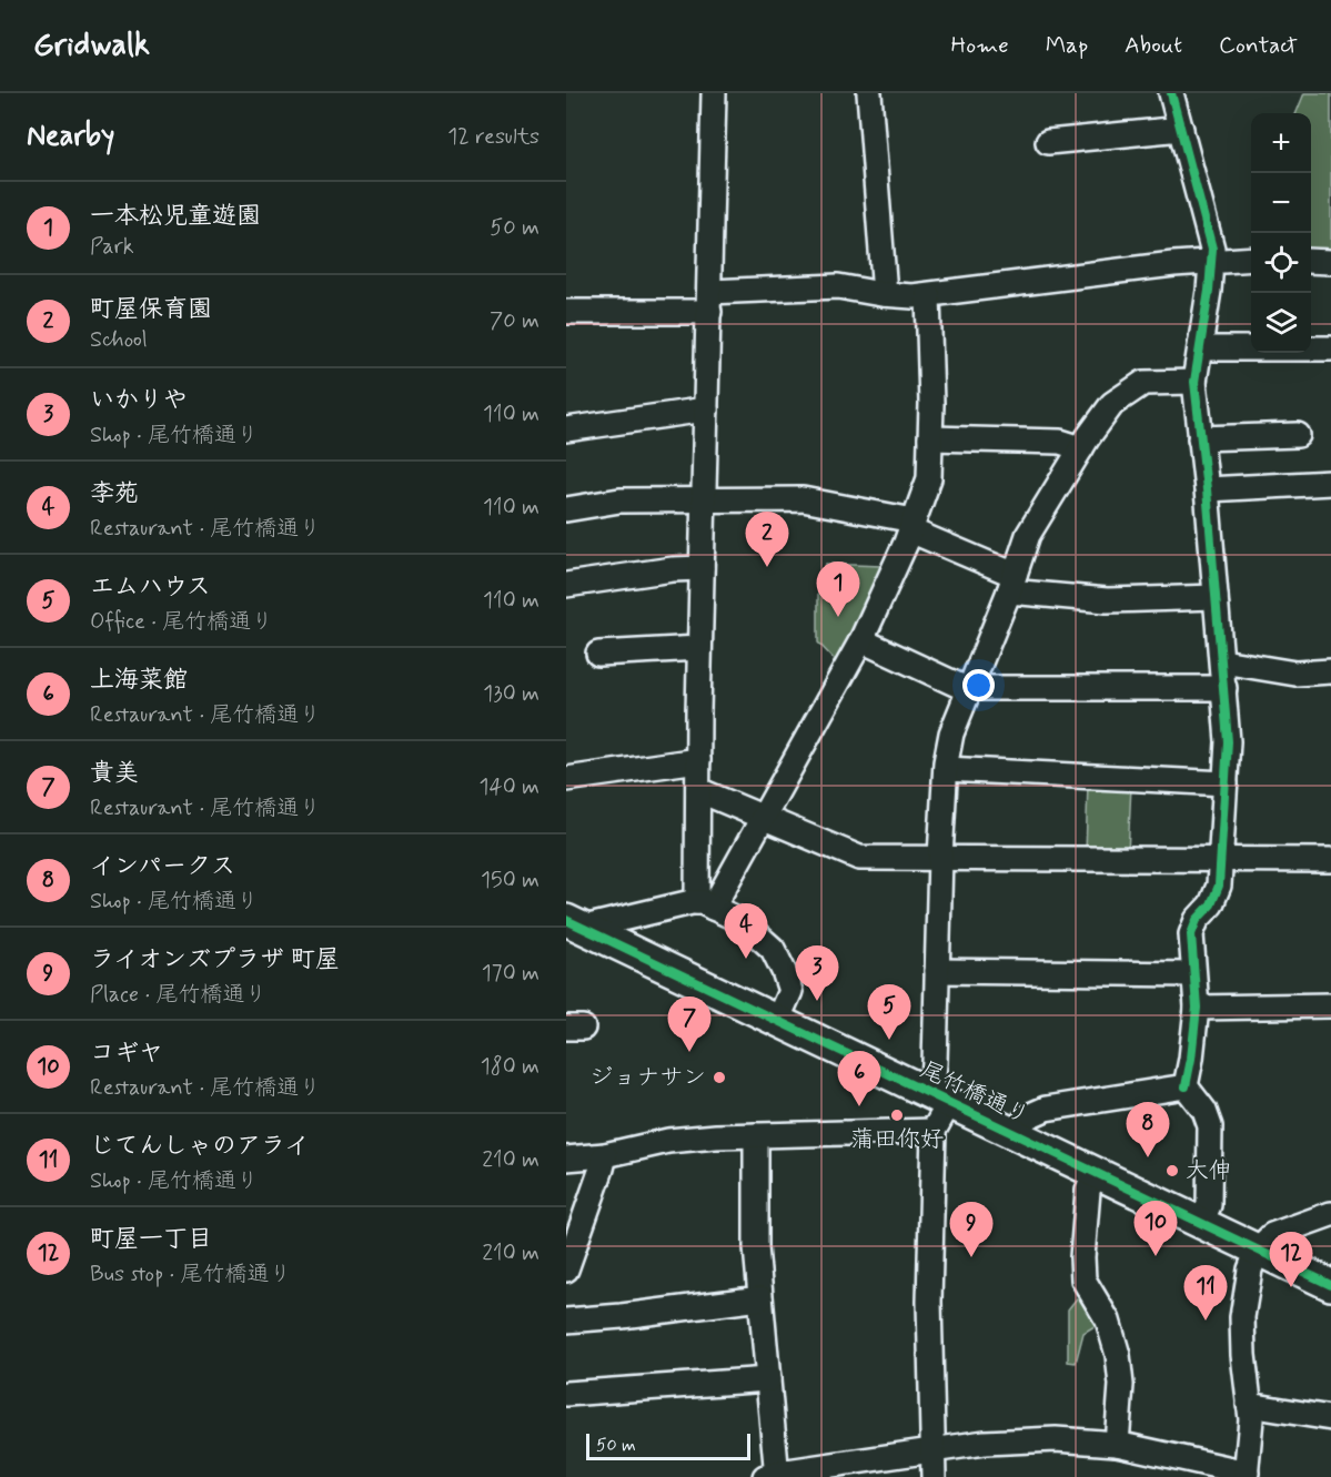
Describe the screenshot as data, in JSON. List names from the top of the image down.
{
  "streets": {
    "main road": ["尾竹橋通り"]
  },
  "places": ["ジョナサン", "蒲田你好", "大伸"],
  "scale_bar": "50 m",
  "page": {
    "header": "Gridwalk",
    "nav": [
      "Home",
      "Map",
      "About",
      "Contact"
    ],
    "heading": ["Nearby", "12 results"],
    "map_buttons": ["+", "−"],
    "list": [
      {
        "mark": "1",
        "name": "一本松児童遊園",
        "note": "Park",
        "value": "50 m"
      },
      {
        "mark": "2",
        "name": "町屋保育園",
        "note": "School",
        "value": "70 m"
      },
      {
        "mark": "3",
        "name": "いかりや",
        "note": "Shop · 尾竹橋通り",
        "value": "110 m"
      },
      {
        "mark": "4",
        "name": "李苑",
        "note": "Restaurant · 尾竹橋通り",
        "value": "110 m"
      },
      {
        "mark": "5",
        "name": "エムハウス",
        "note": "Office · 尾竹橋通り",
        "value": "110 m"
      },
      {
        "mark": "6",
        "name": "上海菜館",
        "note": "Restaurant · 尾竹橋通り",
        "value": "130 m"
      },
      {
        "mark": "7",
        "name": "貴美",
        "note": "Restaurant · 尾竹橋通り",
        "value": "140 m"
      },
      {
        "mark": "8",
        "name": "インパークス",
        "note": "Shop · 尾竹橋通り",
        "value": "150 m"
      },
      {
        "mark": "9",
        "name": "ライオンズプラザ 町屋",
        "note": "Place · 尾竹橋通り",
        "value": "170 m"
      },
      {
        "mark": "10",
        "name": "コギヤ",
        "note": "Restaurant · 尾竹橋通り",
        "value": "180 m"
      },
      {
        "mark": "11",
        "name": "じてんしゃのアライ",
        "note": "Shop · 尾竹橋通り",
        "value": "210 m"
      },
      {
        "mark": "12",
        "name": "町屋一丁目",
        "note": "Bus stop · 尾竹橋通り",
        "value": "210 m"
      }
    ],
    "pins": [
      "2",
      "1",
      "4",
      "3",
      "5",
      "7",
      "6",
      "8",
      "10",
      "9",
      "12",
      "11"
    ],
    "scale": "50 m"
  }
}
